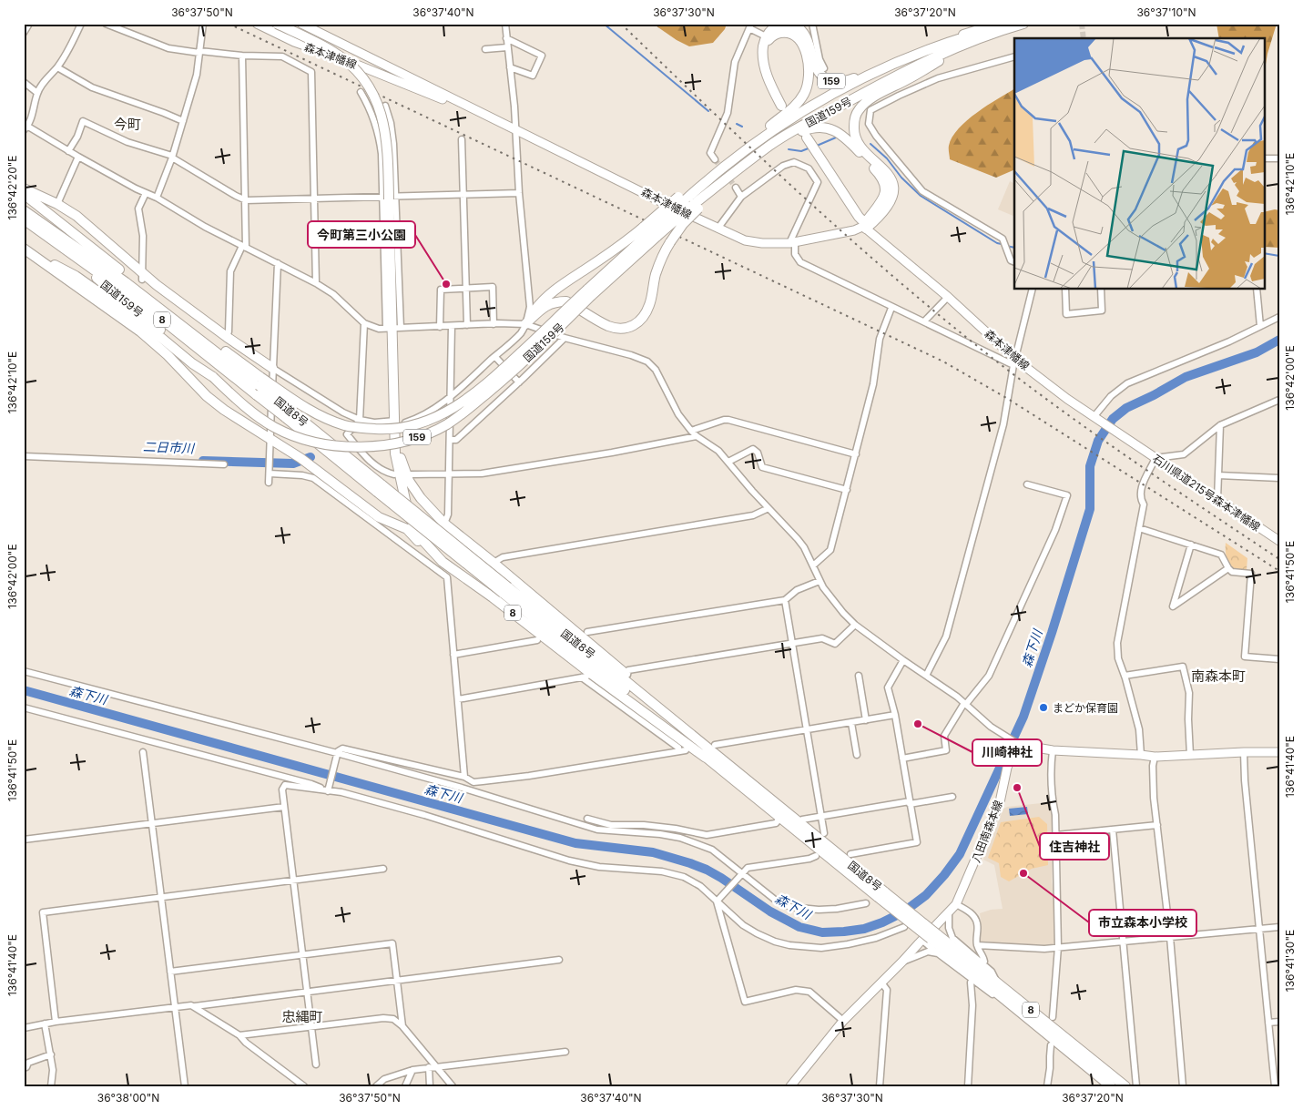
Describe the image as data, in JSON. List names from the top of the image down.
{
  "streets": {
    "highway": [
      "159",
      "国道159号",
      "8",
      "国道8号"
    ],
    "main road": ["森本津幡線", "石川県道215号森本津幡線", "八田南森本線"]
  },
  "crossings": [
    ["森本津幡線", "159"],
    ["森本津幡線", "石川県道215号森本津幡線"],
    ["159", "国道159号"],
    ["国道159号", "8"],
    ["国道159号", "国道8号"],
    ["8", "国道8号"],
    ["国道8号", "八田南森本線"]
  ],
  "districts": ["今町", "南森本町", "忠縄町"],
  "water": ["二日市川", "森下川"],
  "places": [
    "今町第三小公園",
    "まどか保育園",
    "川崎神社",
    "住吉神社",
    "市立森本小学校"
  ],
  "coordinates": [
    "36°37'50\"N",
    "36°37'40\"N",
    "36°37'30\"N",
    "36°37'20\"N",
    "36°37'10\"N",
    "136°42'10\"E",
    "136°42'20\"E",
    "136°42'00\"E",
    "136°41'50\"E",
    "136°41'40\"E",
    "136°41'30\"E",
    "36°38'00\"N"
  ]
}
